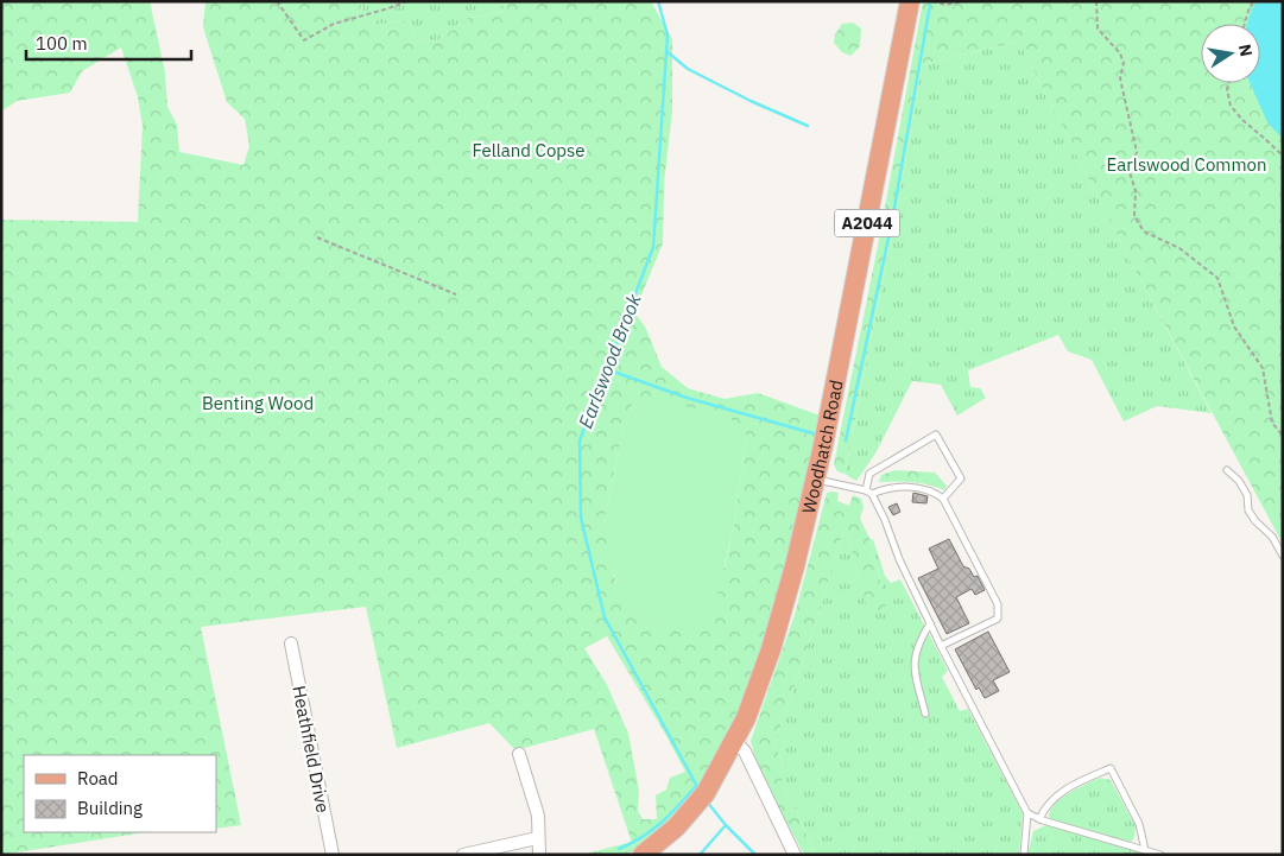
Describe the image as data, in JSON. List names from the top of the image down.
{
  "streets": {
    "main road": ["A2044", "Woodhatch Road"],
    "street": ["Heathfield Drive"]
  },
  "water": ["Earlswood Brook"],
  "parks": ["Felland Copse", "Earlswood Common", "Benting Wood"],
  "legend": ["Road", "Building"],
  "scale_bar": "100 m",
  "north": "right"
}
